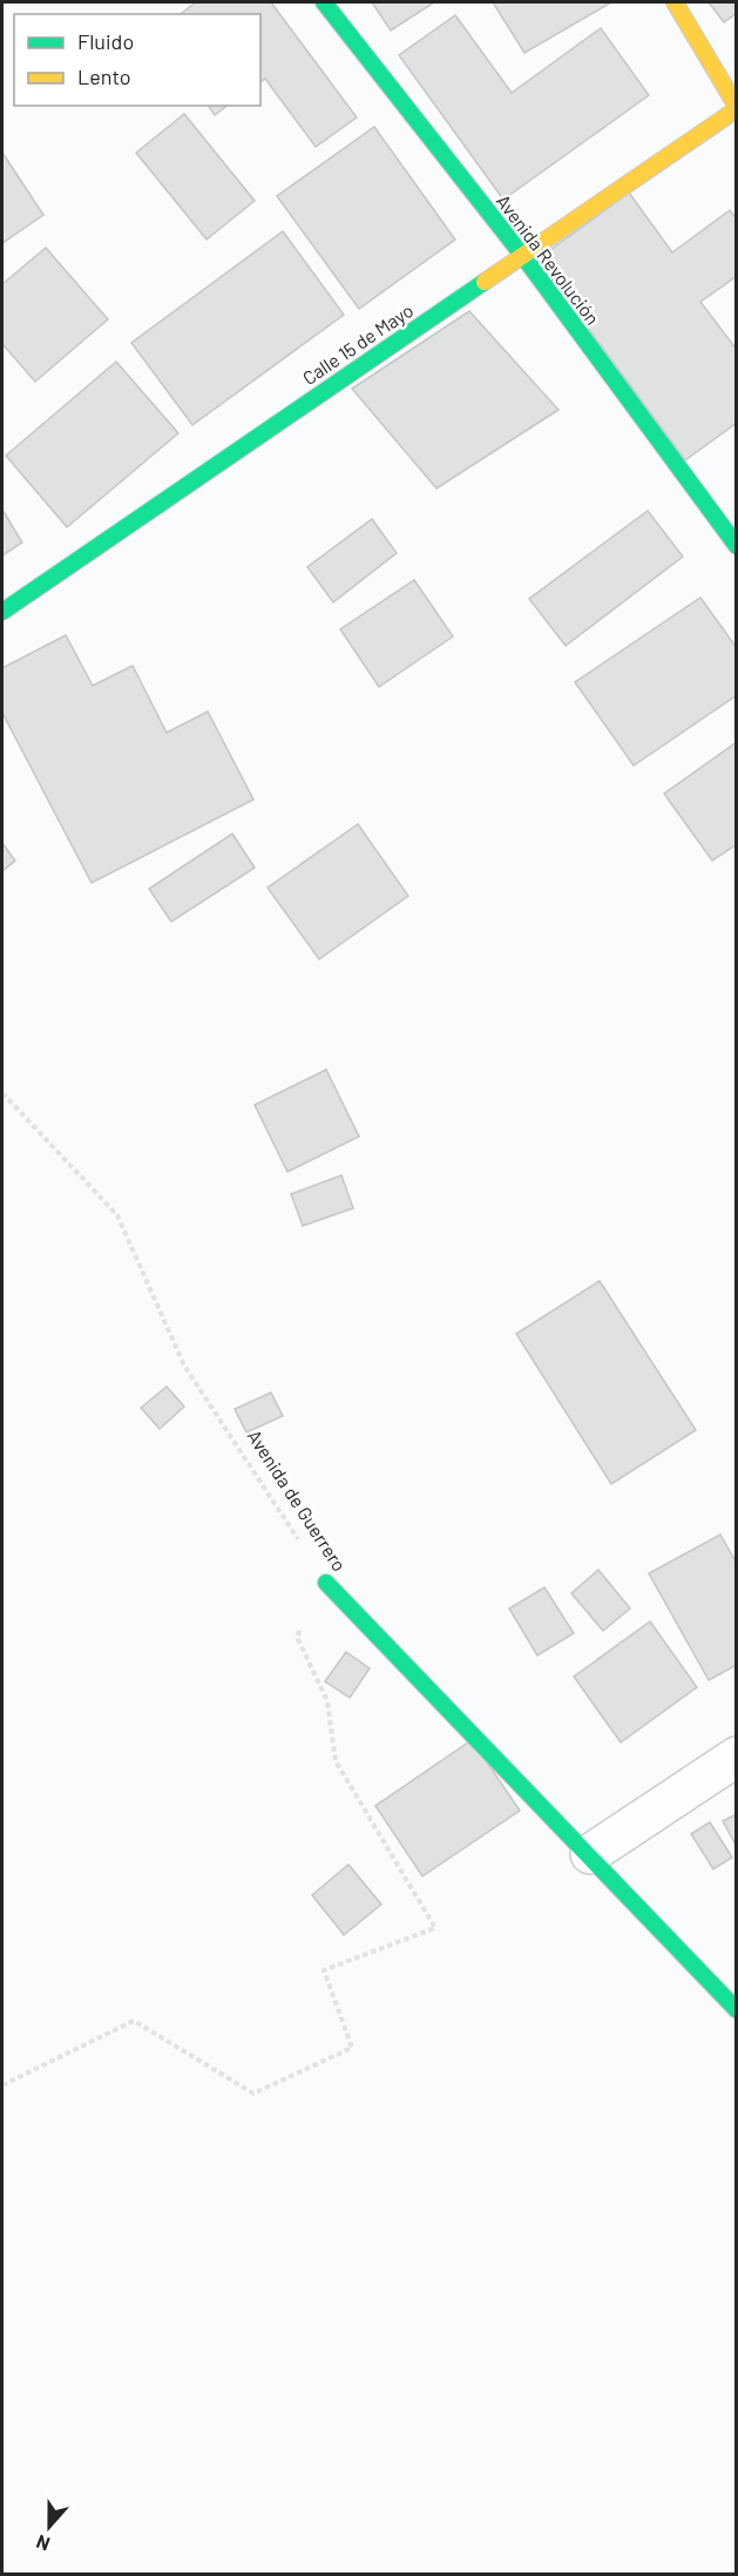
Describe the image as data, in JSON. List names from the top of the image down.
{
  "streets": {
    "street": ["Avenida Revolución", "Calle 15 de Mayo", "Avenida de Guerrero"]
  },
  "crossings": [
    ["Avenida Revolución", "Calle 15 de Mayo"]
  ],
  "legend": ["Fluido", "Lento"],
  "north": "bottom"
}
